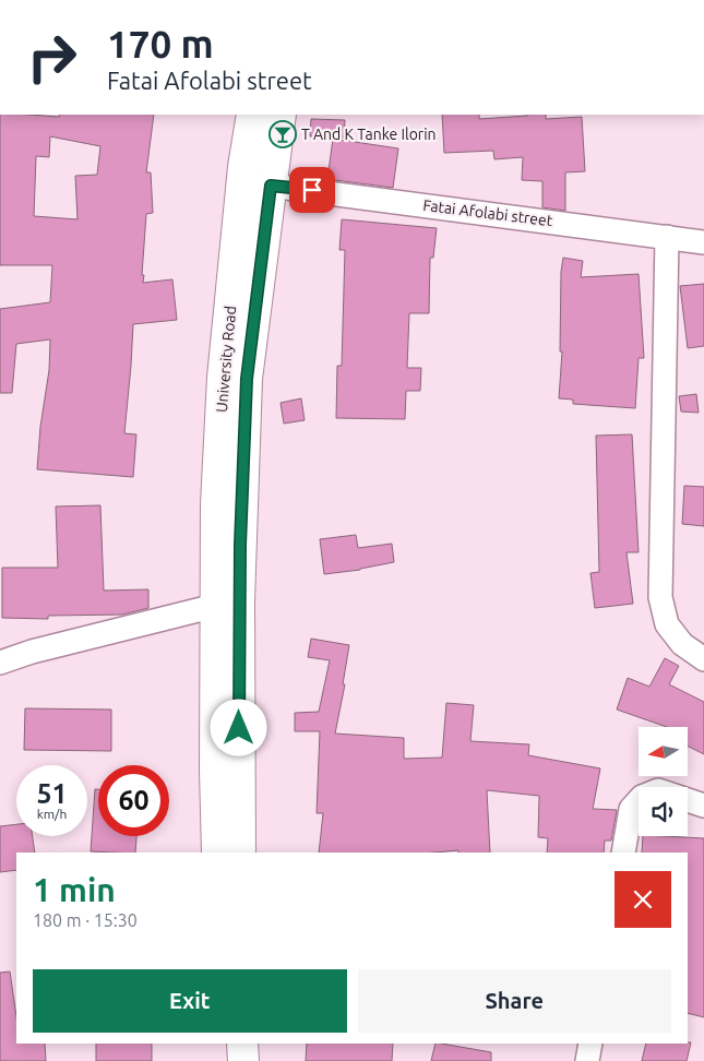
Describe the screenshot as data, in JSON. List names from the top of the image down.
{
  "streets": {
    "main road": ["University Road"],
    "street": ["Fatai Afolabi street"]
  },
  "crossings": [
    ["Fatai Afolabi street", "University Road"]
  ],
  "places": {
    "bar": ["T And K Tanke Ilorin"]
  },
  "north": "left",
  "page": {
    "turn": ["170 m", "Fatai Afolabi street"],
    "speed": "51 km/h",
    "limit": "60",
    "heading": ["1 min", "180 m · 15:30"],
    "buttons": ["Exit", "Share"]
  }
}
